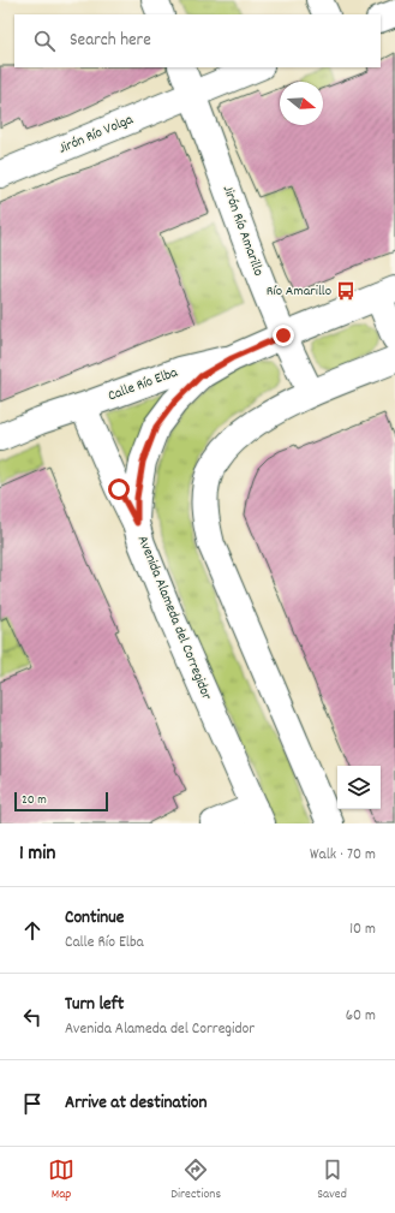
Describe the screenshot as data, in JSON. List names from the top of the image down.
{
  "streets": {
    "main road": [
      "Jirón Río Volga",
      "Jirón Río Amarillo",
      "Calle Río Elba",
      "Avenida Alameda del Corregidor"
    ]
  },
  "crossings": [
    ["Jirón Río Volga", "Jirón Río Amarillo"],
    ["Jirón Río Amarillo", "Avenida Alameda del Corregidor"],
    ["Calle Río Elba", "Avenida Alameda del Corregidor"]
  ],
  "places": {
    "bus stop": ["Río Amarillo"]
  },
  "scale_bar": "20 m",
  "north": "right",
  "page": {
    "search": "Search here",
    "scale": "20 m",
    "heading": ["1 min", "Walk · 70 m"],
    "list": [
      ["Continue", "Calle Río Elba", "10 m"],
      ["Turn left", "Avenida Alameda del Corregidor", "60 m"],
      "Arrive at destination"
    ],
    "nav": ["Map", "Directions", "Saved"]
  }
}
